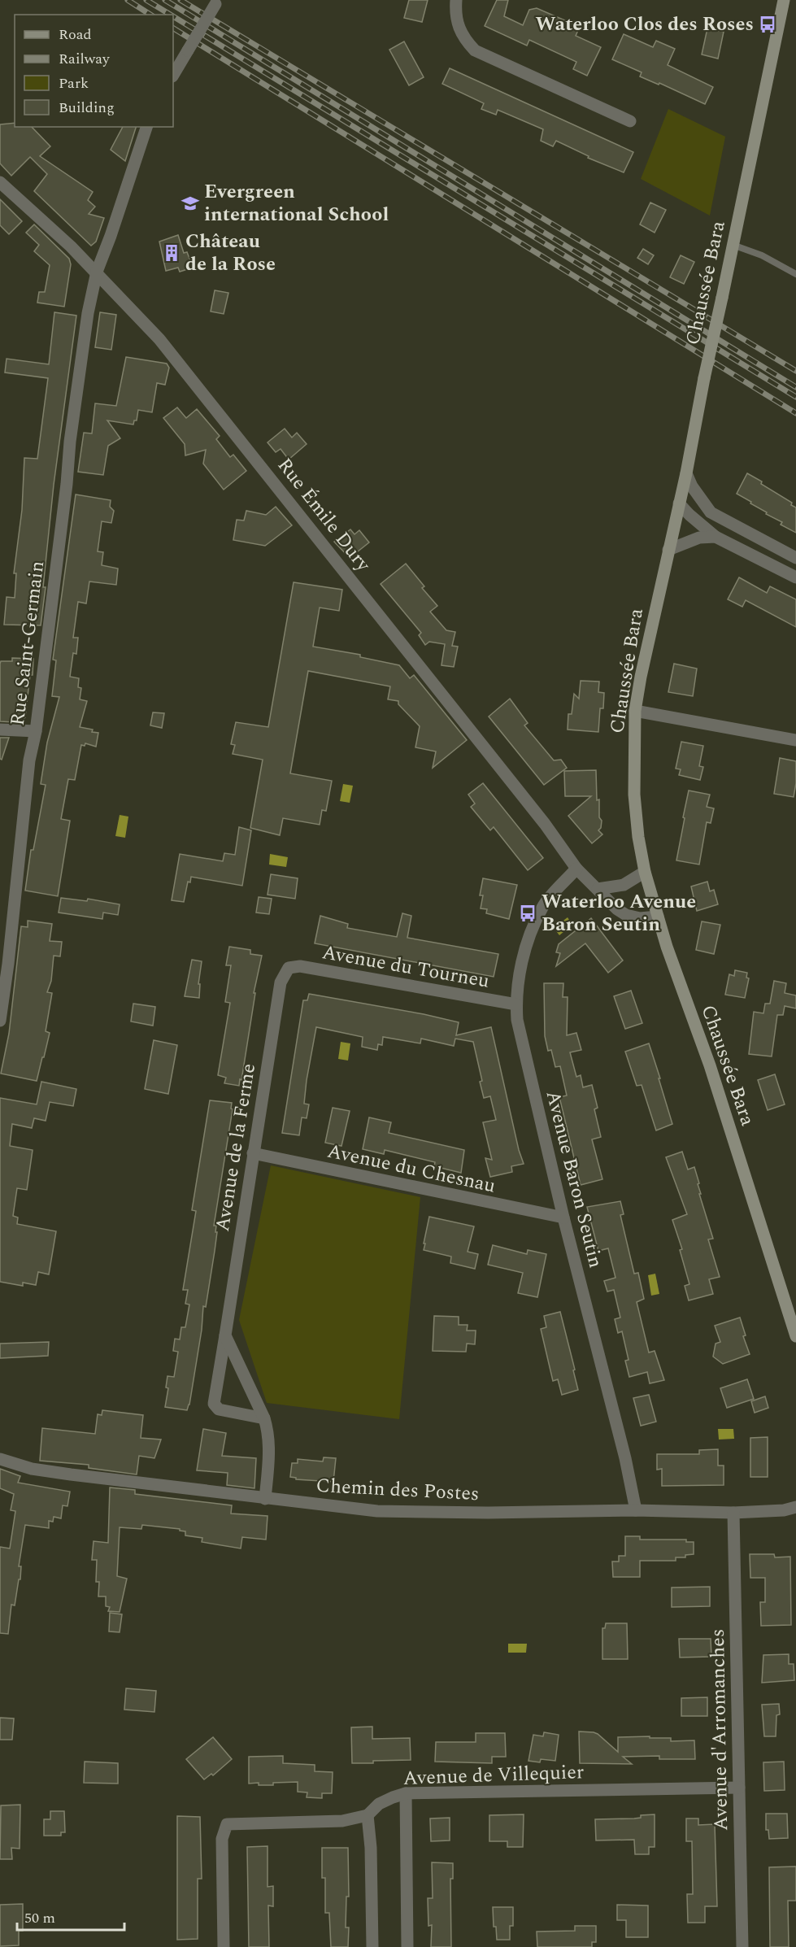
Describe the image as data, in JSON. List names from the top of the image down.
{
  "streets": {
    "main road": ["Chaussée Bara"],
    "street": [
      "Rue Émile Dury",
      "Rue Saint-Germain",
      "Avenue du Tourneu",
      "Avenue de la Ferme",
      "Avenue du Chesnau",
      "Avenue Baron Seutin",
      "Chemin des Postes",
      "Avenue d'Arromanches",
      "Avenue de Villequier"
    ]
  },
  "crossings": [
    ["Chaussée Bara", "Rue Émile Dury"],
    ["Rue Émile Dury", "Rue Saint-Germain"],
    ["Rue Émile Dury", "Avenue Baron Seutin"],
    ["Avenue du Tourneu", "Avenue de la Ferme"],
    ["Avenue du Tourneu", "Avenue Baron Seutin"],
    ["Avenue de la Ferme", "Avenue du Chesnau"],
    ["Avenue du Chesnau", "Avenue Baron Seutin"],
    ["Avenue Baron Seutin", "Chemin des Postes"],
    ["Chemin des Postes", "Avenue d'Arromanches"],
    ["Avenue d'Arromanches", "Avenue de Villequier"]
  ],
  "places": {
    "bus stop": ["Waterloo Clos des Roses", "Waterloo Avenue Baron Seutin"],
    "school or university": ["Evergreen international School"],
    "building": ["Château de la Rose"]
  },
  "legend": [
    "Road",
    "Railway",
    "Park",
    "Building"
  ],
  "scale_bar": "50 m"
}
